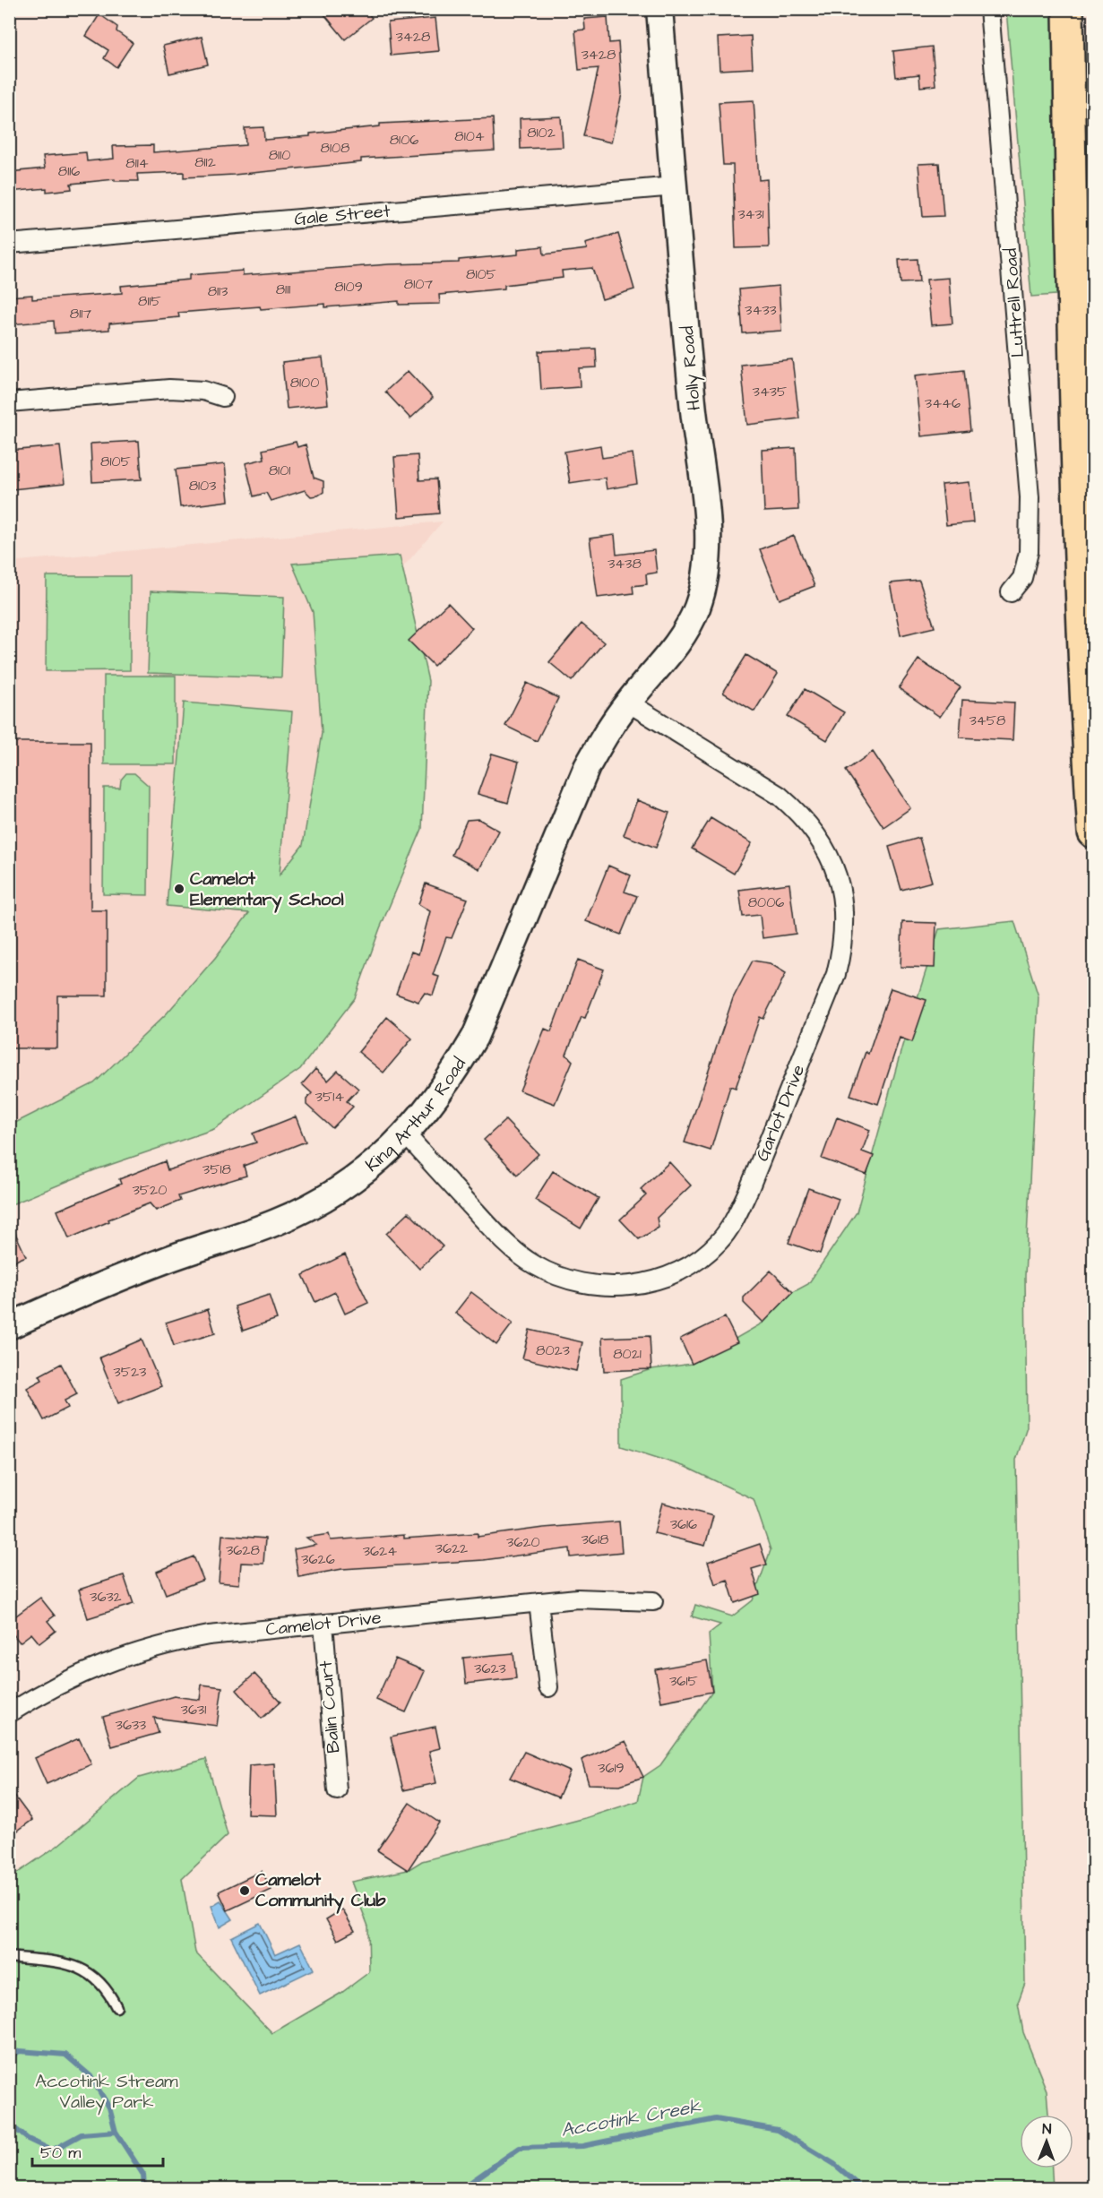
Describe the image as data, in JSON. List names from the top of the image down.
{
  "streets": {
    "street": [
      "Gale Street",
      "Luttrell Road",
      "Holly Road",
      "King Arthur Road",
      "Garlot Drive",
      "Camelot Drive",
      "Balin Court"
    ]
  },
  "crossings": [
    ["Gale Street", "Holly Road"],
    ["Holly Road", "King Arthur Road"],
    ["Holly Road", "Garlot Drive"],
    ["King Arthur Road", "Garlot Drive"],
    ["Camelot Drive", "Balin Court"]
  ],
  "water": ["Accotink Creek"],
  "parks": ["Accotink Stream Valley Park"],
  "places": ["Camelot Elementary School", "Camelot Community Club"],
  "house_numbers": [
    "3428",
    "3428",
    "8102",
    "8104",
    "8106",
    "8108",
    "8110",
    "8112",
    "8114",
    "8116",
    "3431",
    "8105",
    "8107",
    "8109",
    "8111",
    "8113",
    "8115",
    "3433",
    "8117",
    "8100",
    "3435",
    "3446",
    "8105",
    "8101",
    "8103",
    "3438",
    "3458",
    "8006",
    "3514",
    "3518",
    "3520",
    "8023",
    "8021",
    "3523",
    "3616",
    "3618",
    "3620",
    "3622",
    "3628",
    "3624",
    "3626",
    "3632",
    "3623",
    "3615",
    "3631",
    "3633",
    "3619"
  ],
  "scale_bar": "50 m",
  "north": "top"
}
